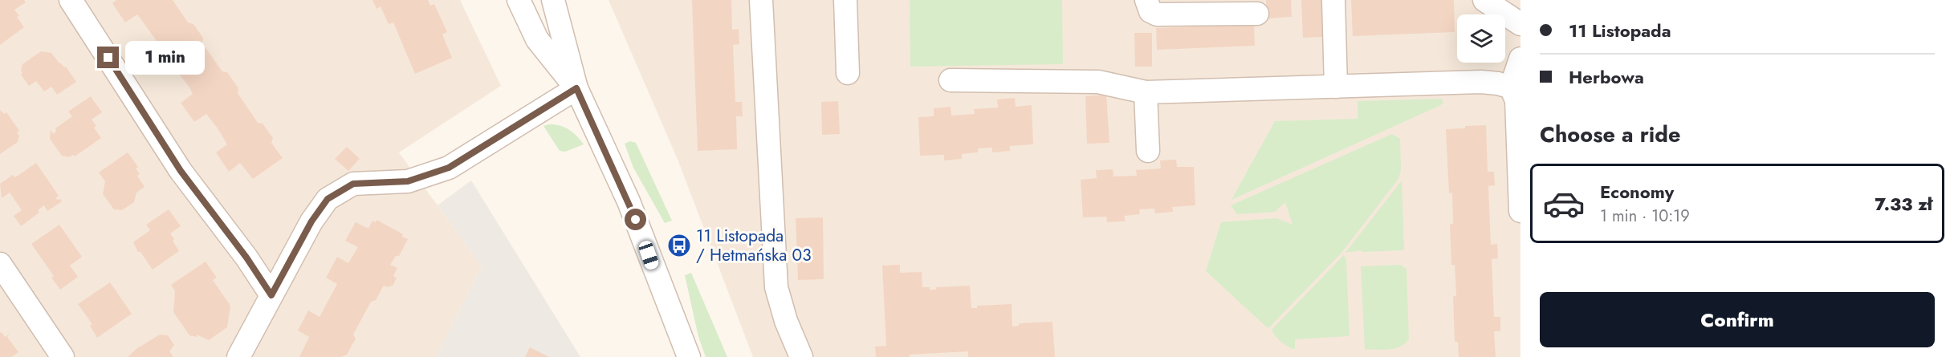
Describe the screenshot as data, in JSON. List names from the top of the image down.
{
  "places": {
    "bus stop": ["11 Listopada / Hetmańska 03"]
  },
  "page": {
    "banner": ["11 Listopada", "Herbowa"],
    "bubble": "1 min",
    "heading": "Choose a ride",
    "list": [
      {
        "name": "Economy",
        "note": "1 min · 10:19",
        "value": "7.33 zł"
      }
    ],
    "buttons": "Confirm"
  }
}
